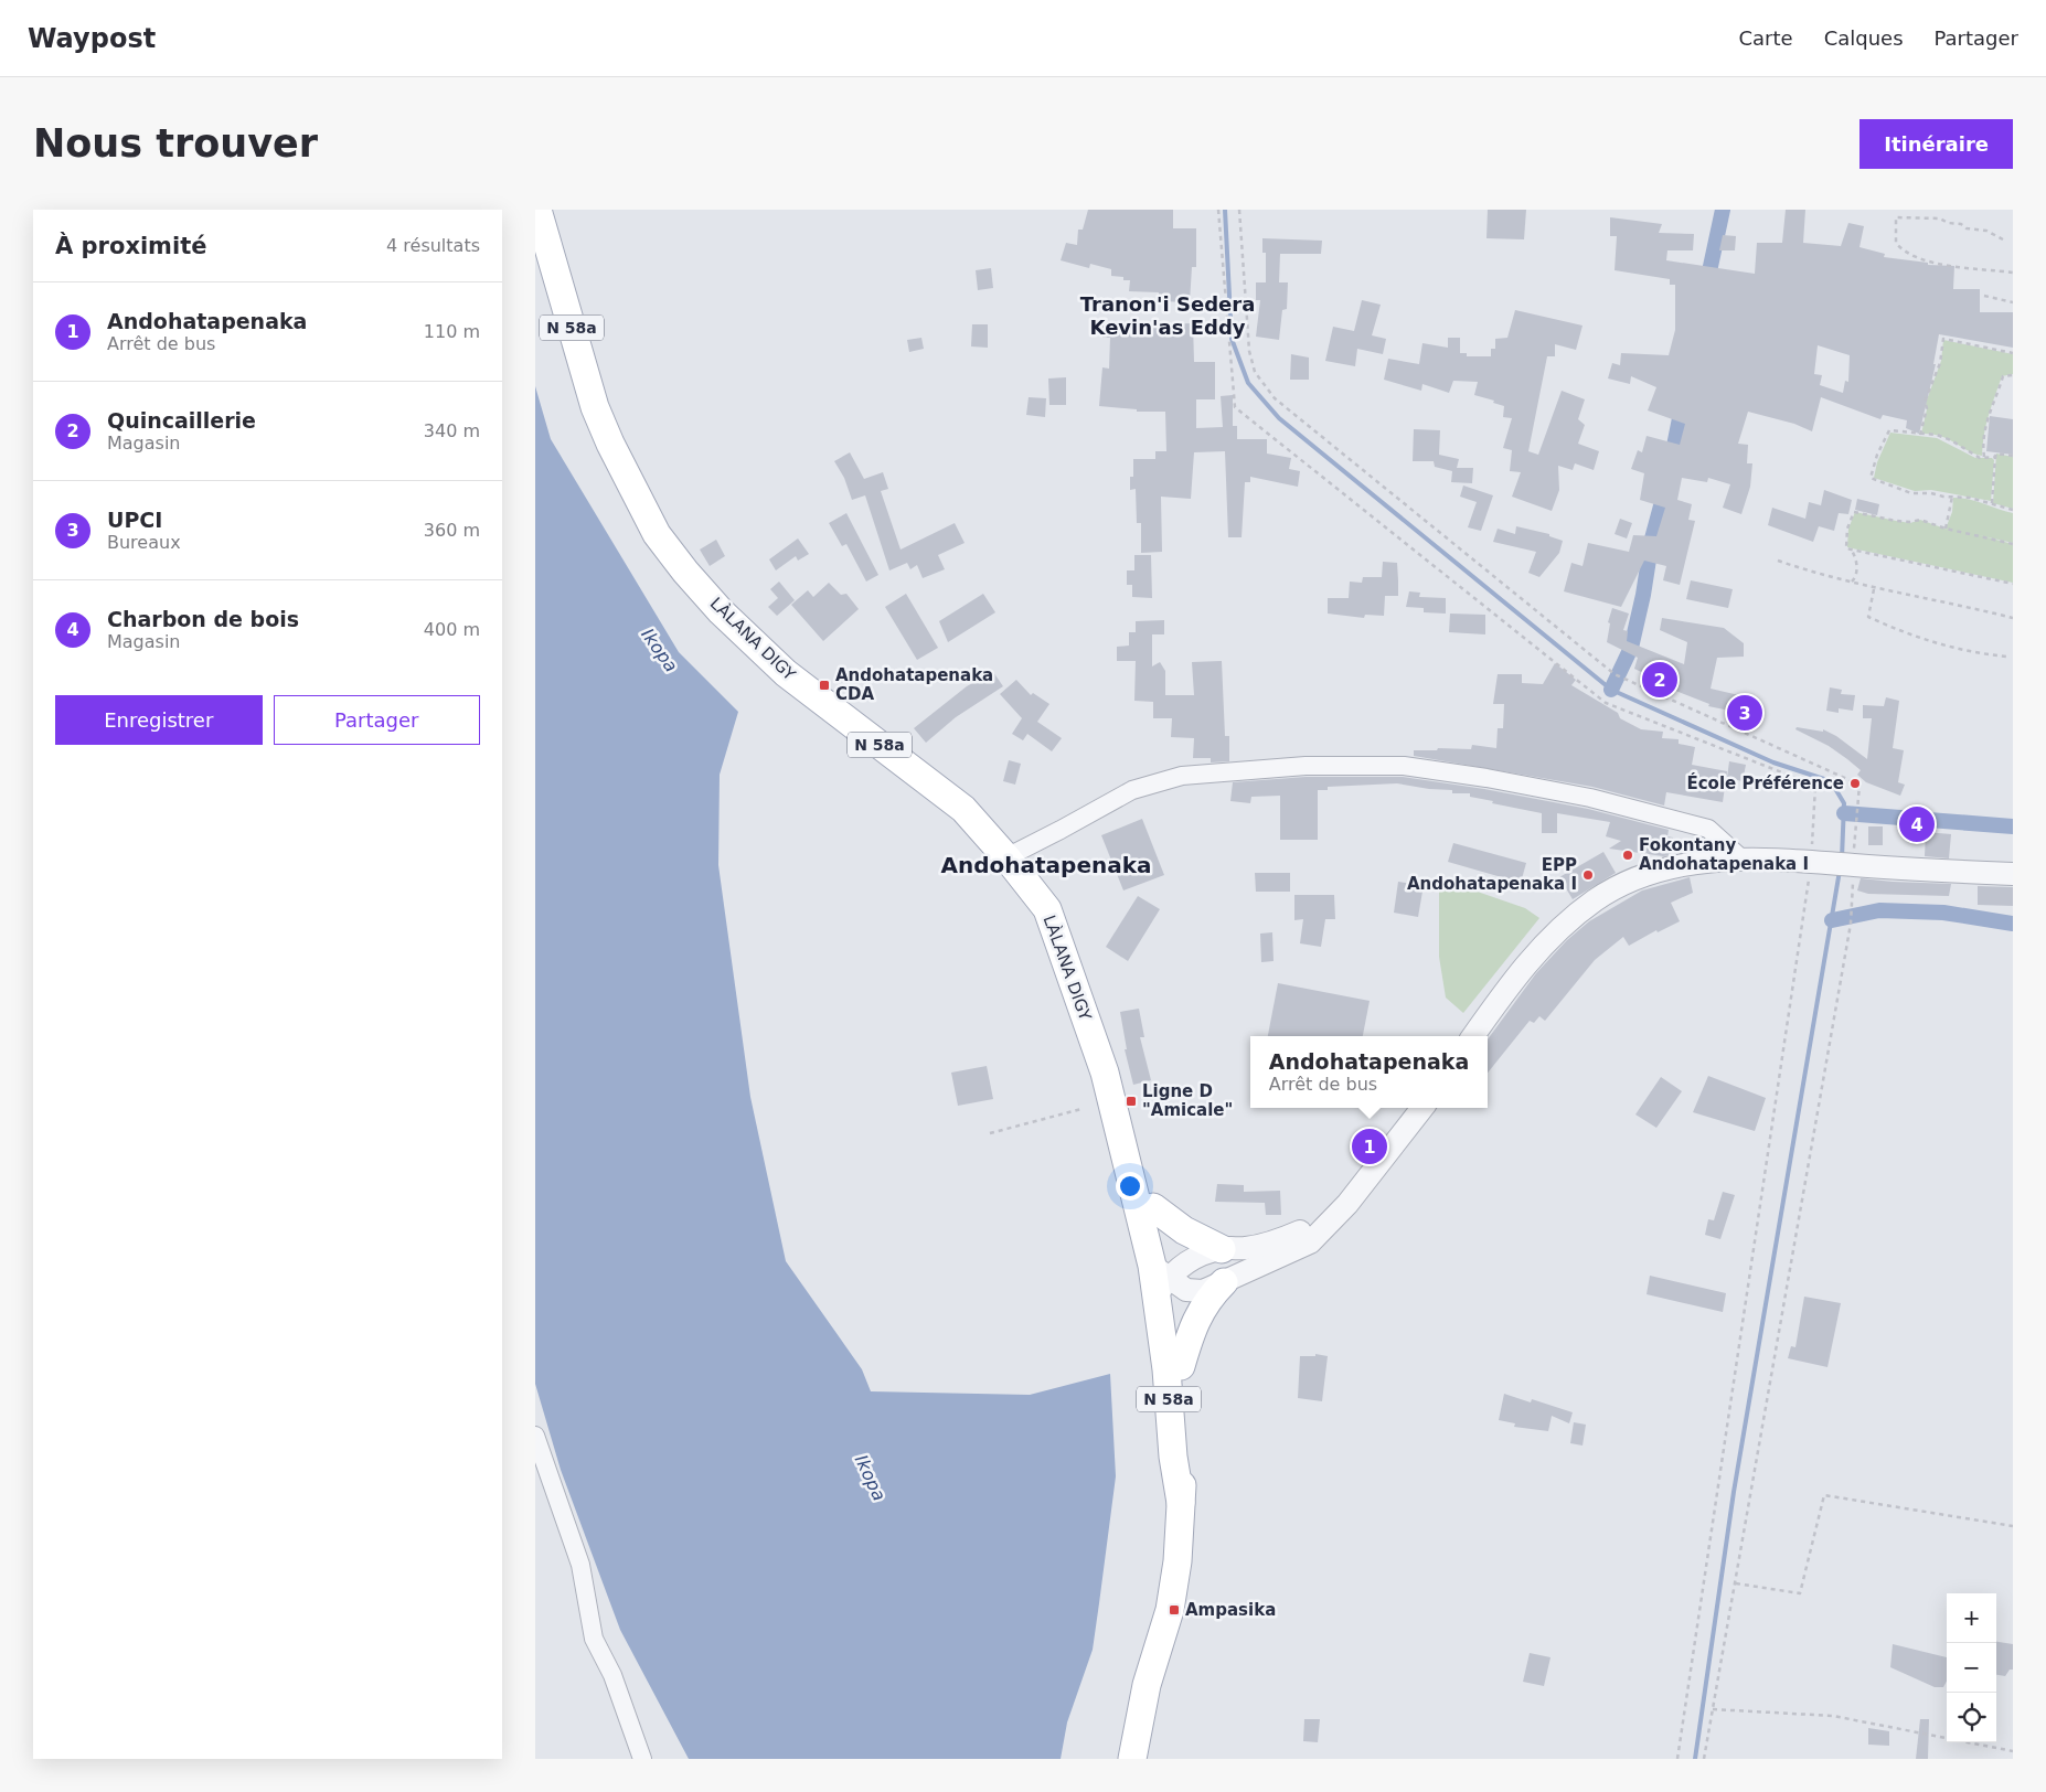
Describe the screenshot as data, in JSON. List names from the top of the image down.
{
  "streets": {
    "main road": ["N 58a", "LÀLANA DIGY"]
  },
  "districts": ["Tranon'i Sedera Kevin'as Eddy", "Andohatapenaka"],
  "water": ["Ikopa"],
  "places": {
    "transit": ["Andohatapenaka CDA", "Ligne D \"Amicale\"", "Ampasika"],
    "other": ["École Préférence", "Fokontany Andohatapenaka I", "EPP Andohatapenaka I"]
  },
  "page": {
    "header": "Waypost",
    "nav": ["Carte", "Calques", "Partager"],
    "buttons": [
      "Itinéraire",
      ["Enregistrer", "Partager"]
    ],
    "title": "Nous trouver",
    "heading": ["À proximité", "4 résultats"],
    "list": [
      {
        "mark": "1",
        "name": "Andohatapenaka",
        "note": "Arrêt de bus",
        "value": "110 m"
      },
      {
        "mark": "2",
        "name": "Quincaillerie",
        "note": "Magasin",
        "value": "340 m"
      },
      {
        "mark": "3",
        "name": "UPCI",
        "note": "Bureaux",
        "value": "360 m"
      },
      {
        "mark": "4",
        "name": "Charbon de bois",
        "note": "Magasin",
        "value": "400 m"
      }
    ],
    "pins": [
      "2",
      "3",
      "4",
      "1"
    ],
    "popup": ["Andohatapenaka", "Arrêt de bus"],
    "map_buttons": ["+", "−"]
  }
}
